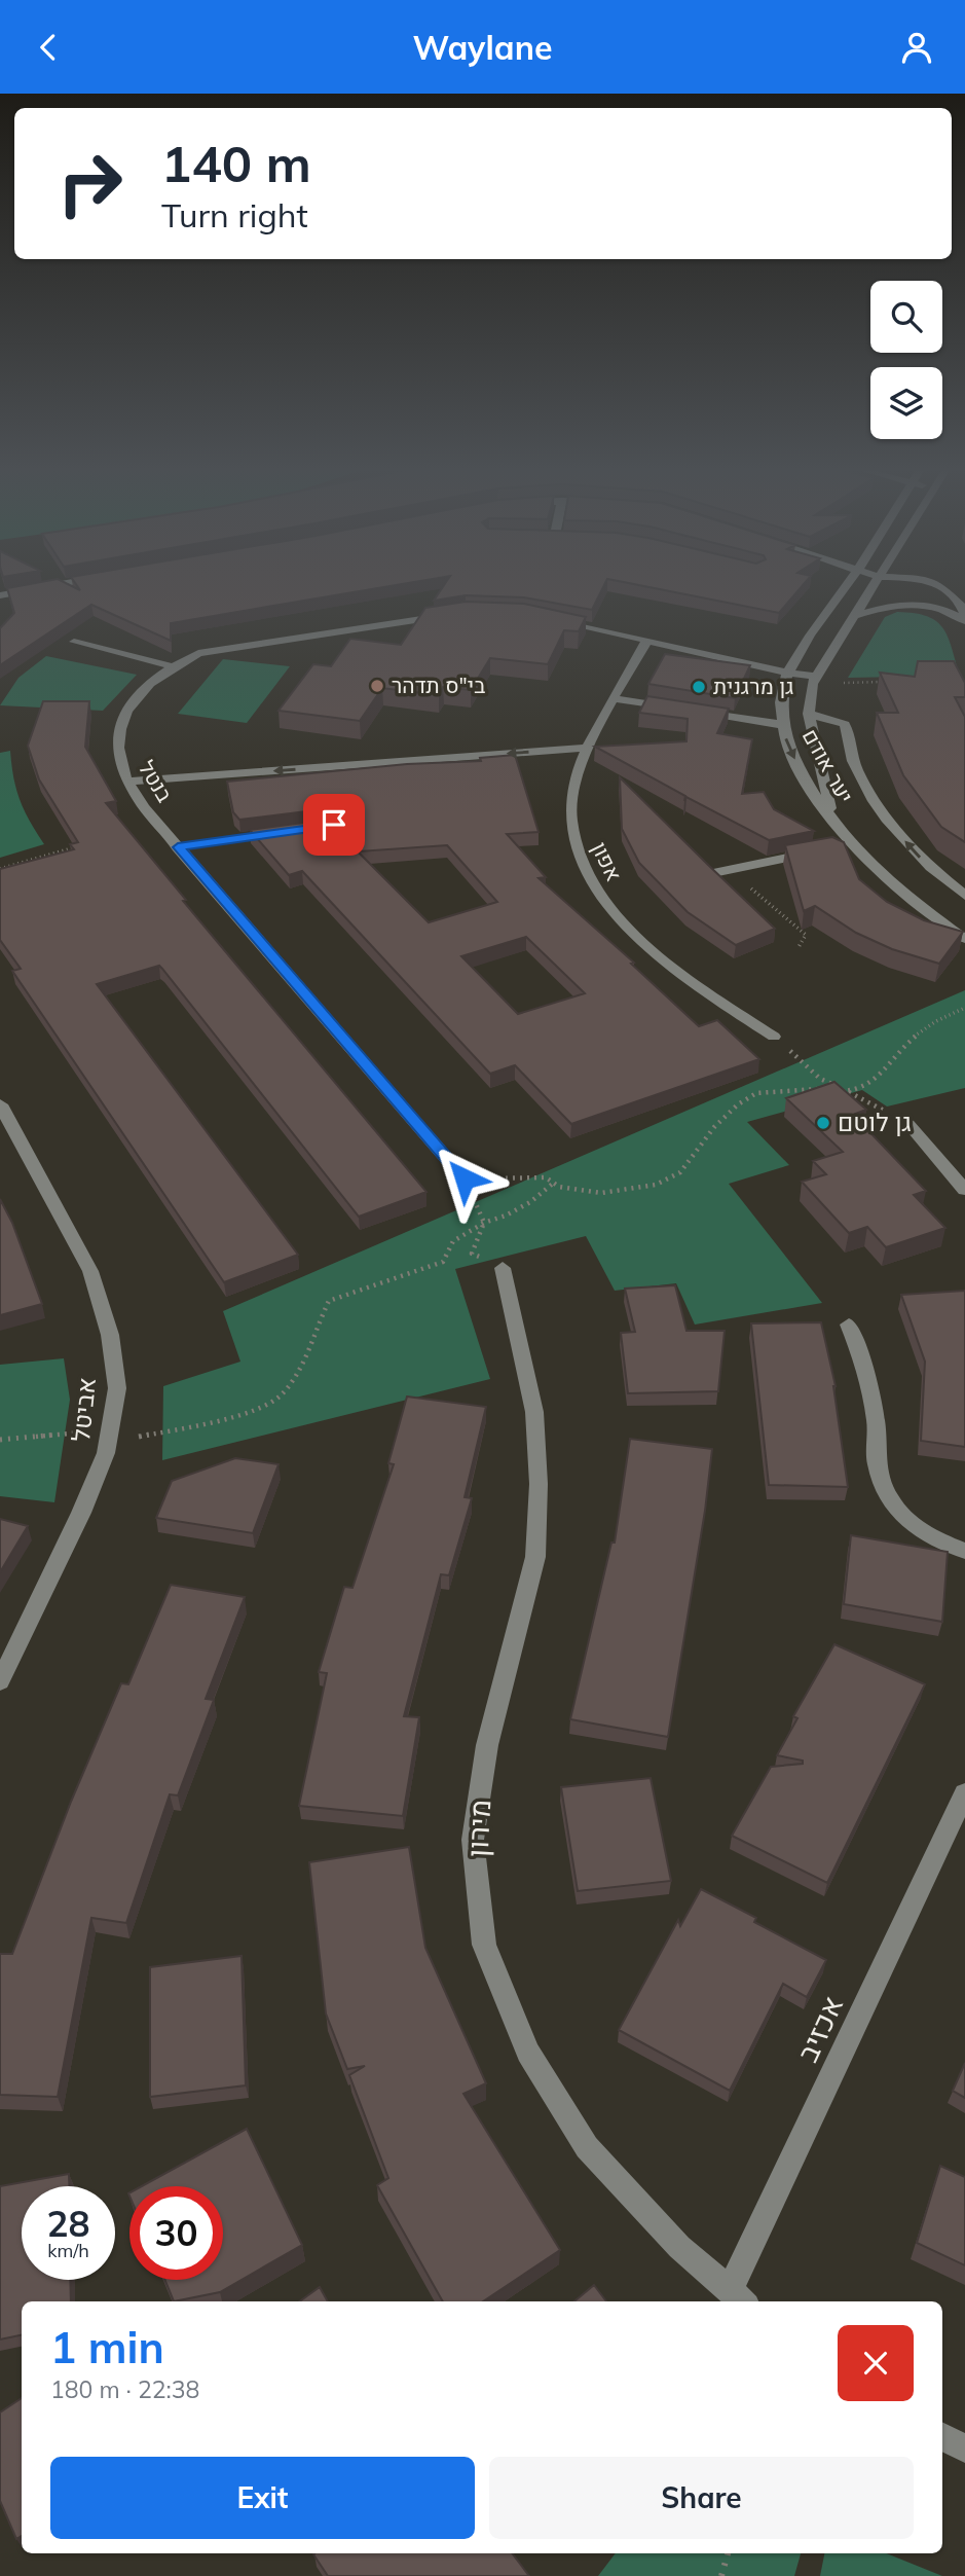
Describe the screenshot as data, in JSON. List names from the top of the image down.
{
  "streets": {
    "street": [
      "יער אודם",
      "בנטל",
      "אפון",
      "אביטל",
      "מירון",
      "אכזיב"
    ]
  },
  "crossings": [
    ["מירון", "אכזיב"]
  ],
  "places": ["בי\"ס תדהר", "גן מרגנית", "גן לוטם"],
  "page": {
    "header": "Waylane",
    "turn": ["140 m", "Turn right"],
    "speed": "28 km/h",
    "limit": "30",
    "heading": ["1 min", "180 m · 22:38"],
    "buttons": ["Exit", "Share"]
  }
}
